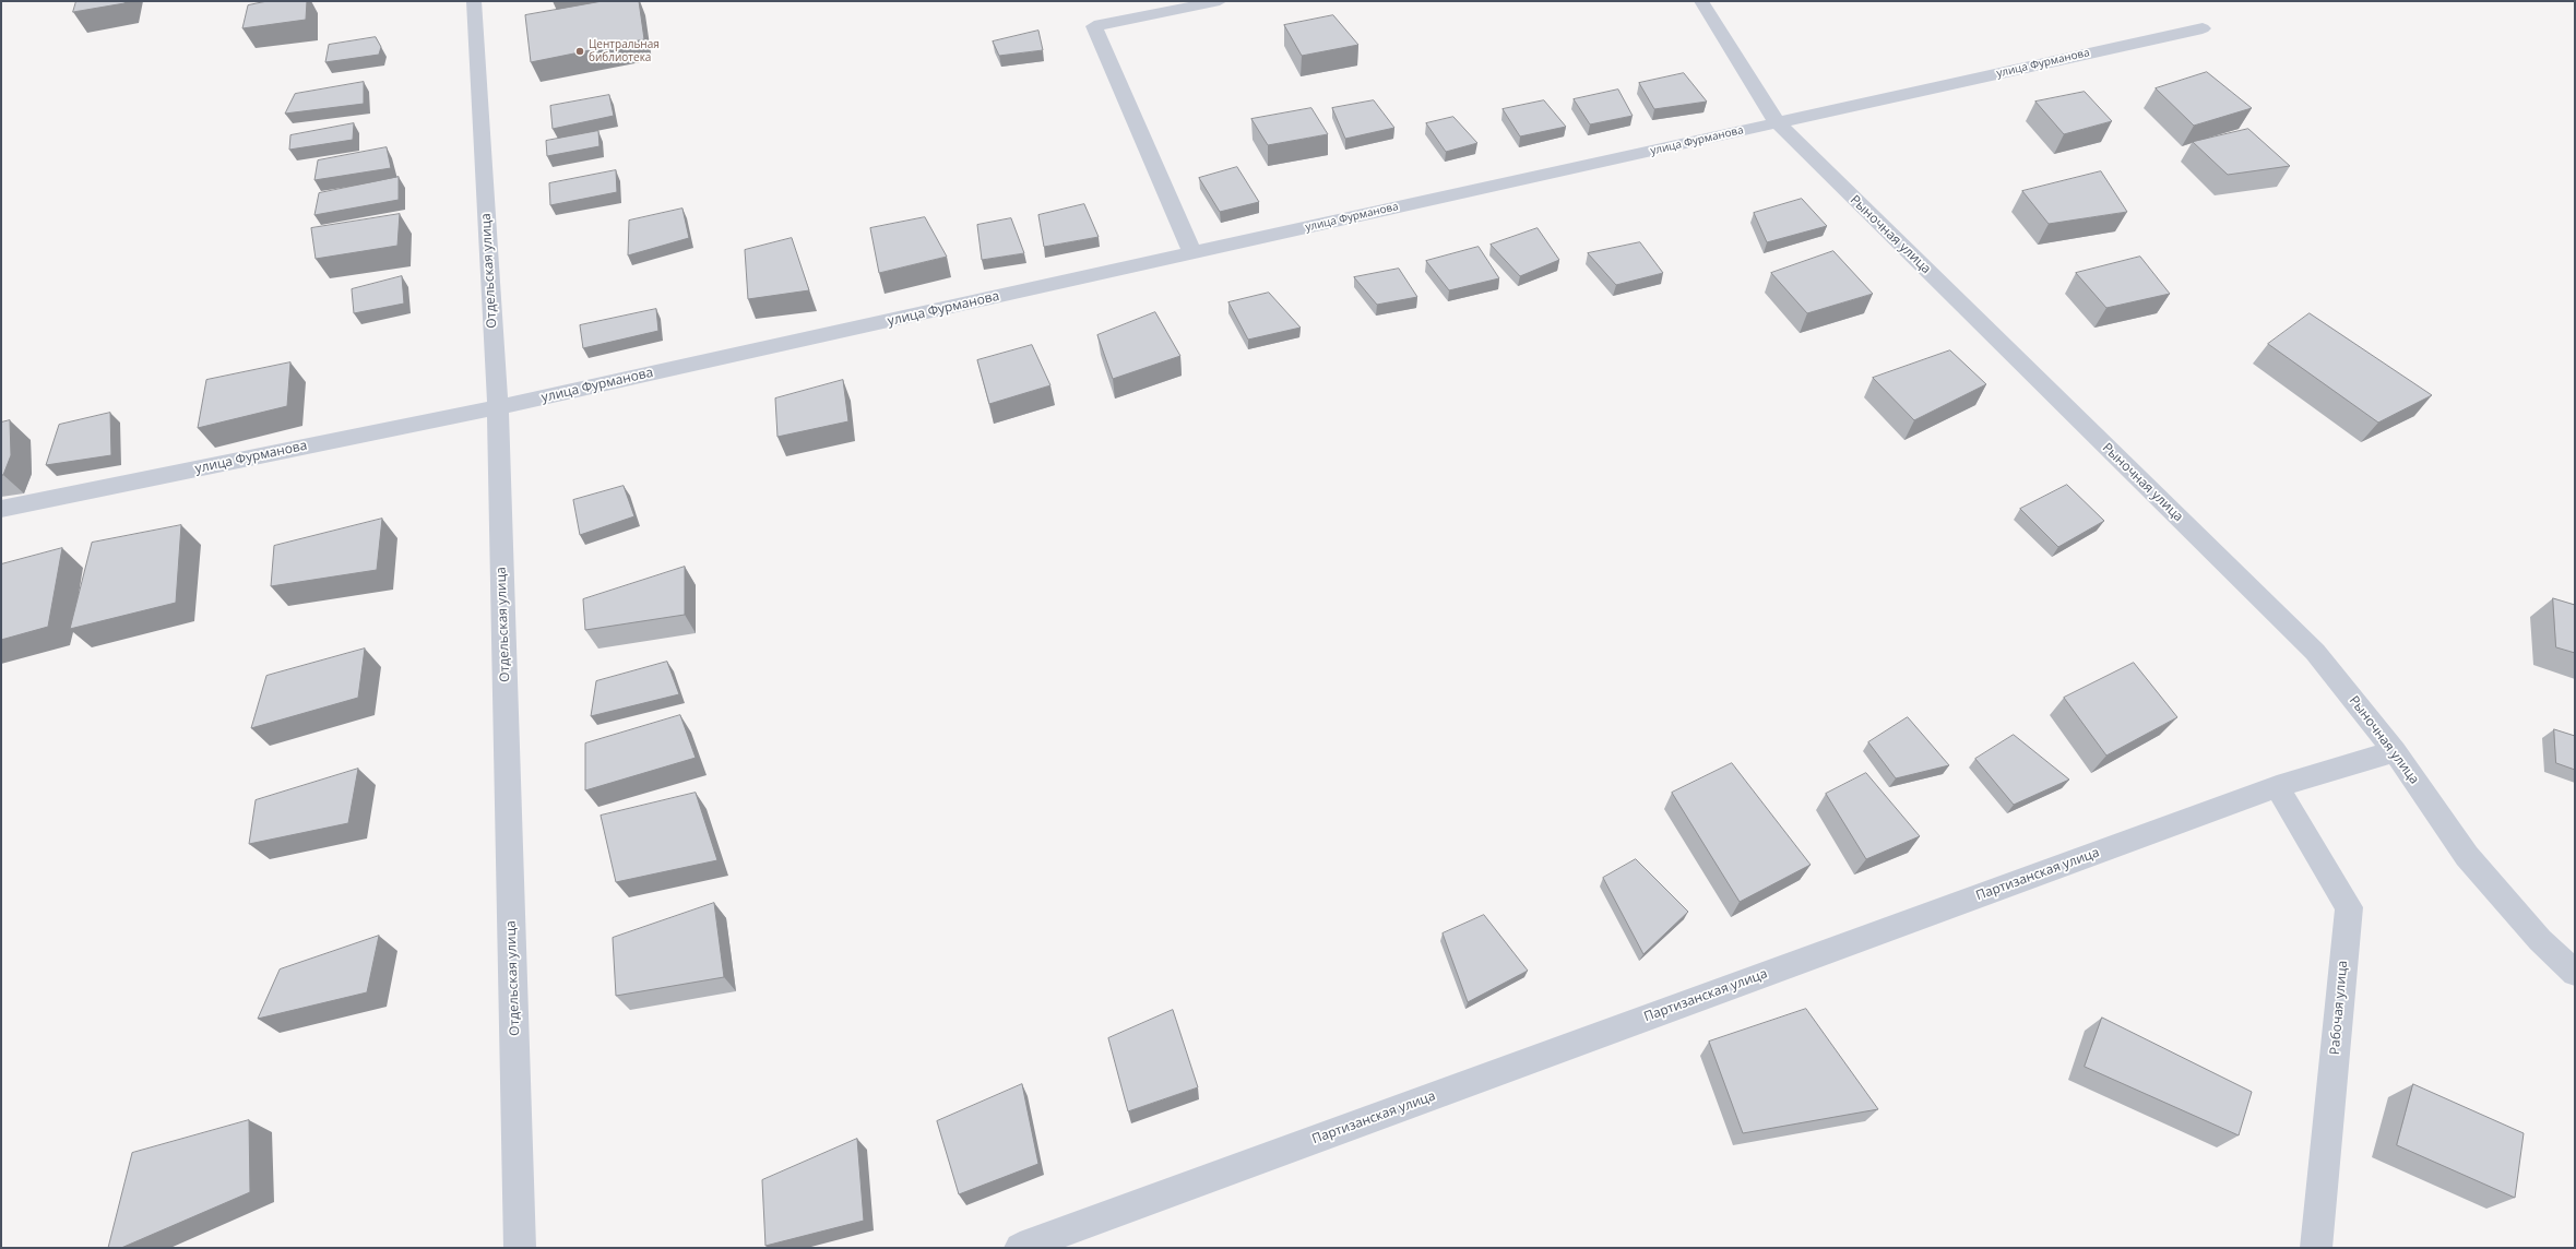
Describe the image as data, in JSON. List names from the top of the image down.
{
  "streets": {
    "street": [
      "улица Фурманова",
      "Рыночная улица",
      "Отдельская улица",
      "Партизанская улица",
      "Рабочая улица"
    ]
  },
  "crossings": [
    ["улица Фурманова", "Рыночная улица"],
    ["улица Фурманова", "Отдельская улица"],
    ["Рыночная улица", "Партизанская улица"],
    ["Партизанская улица", "Рабочая улица"]
  ],
  "places": ["Центральная библиотека"]
}
